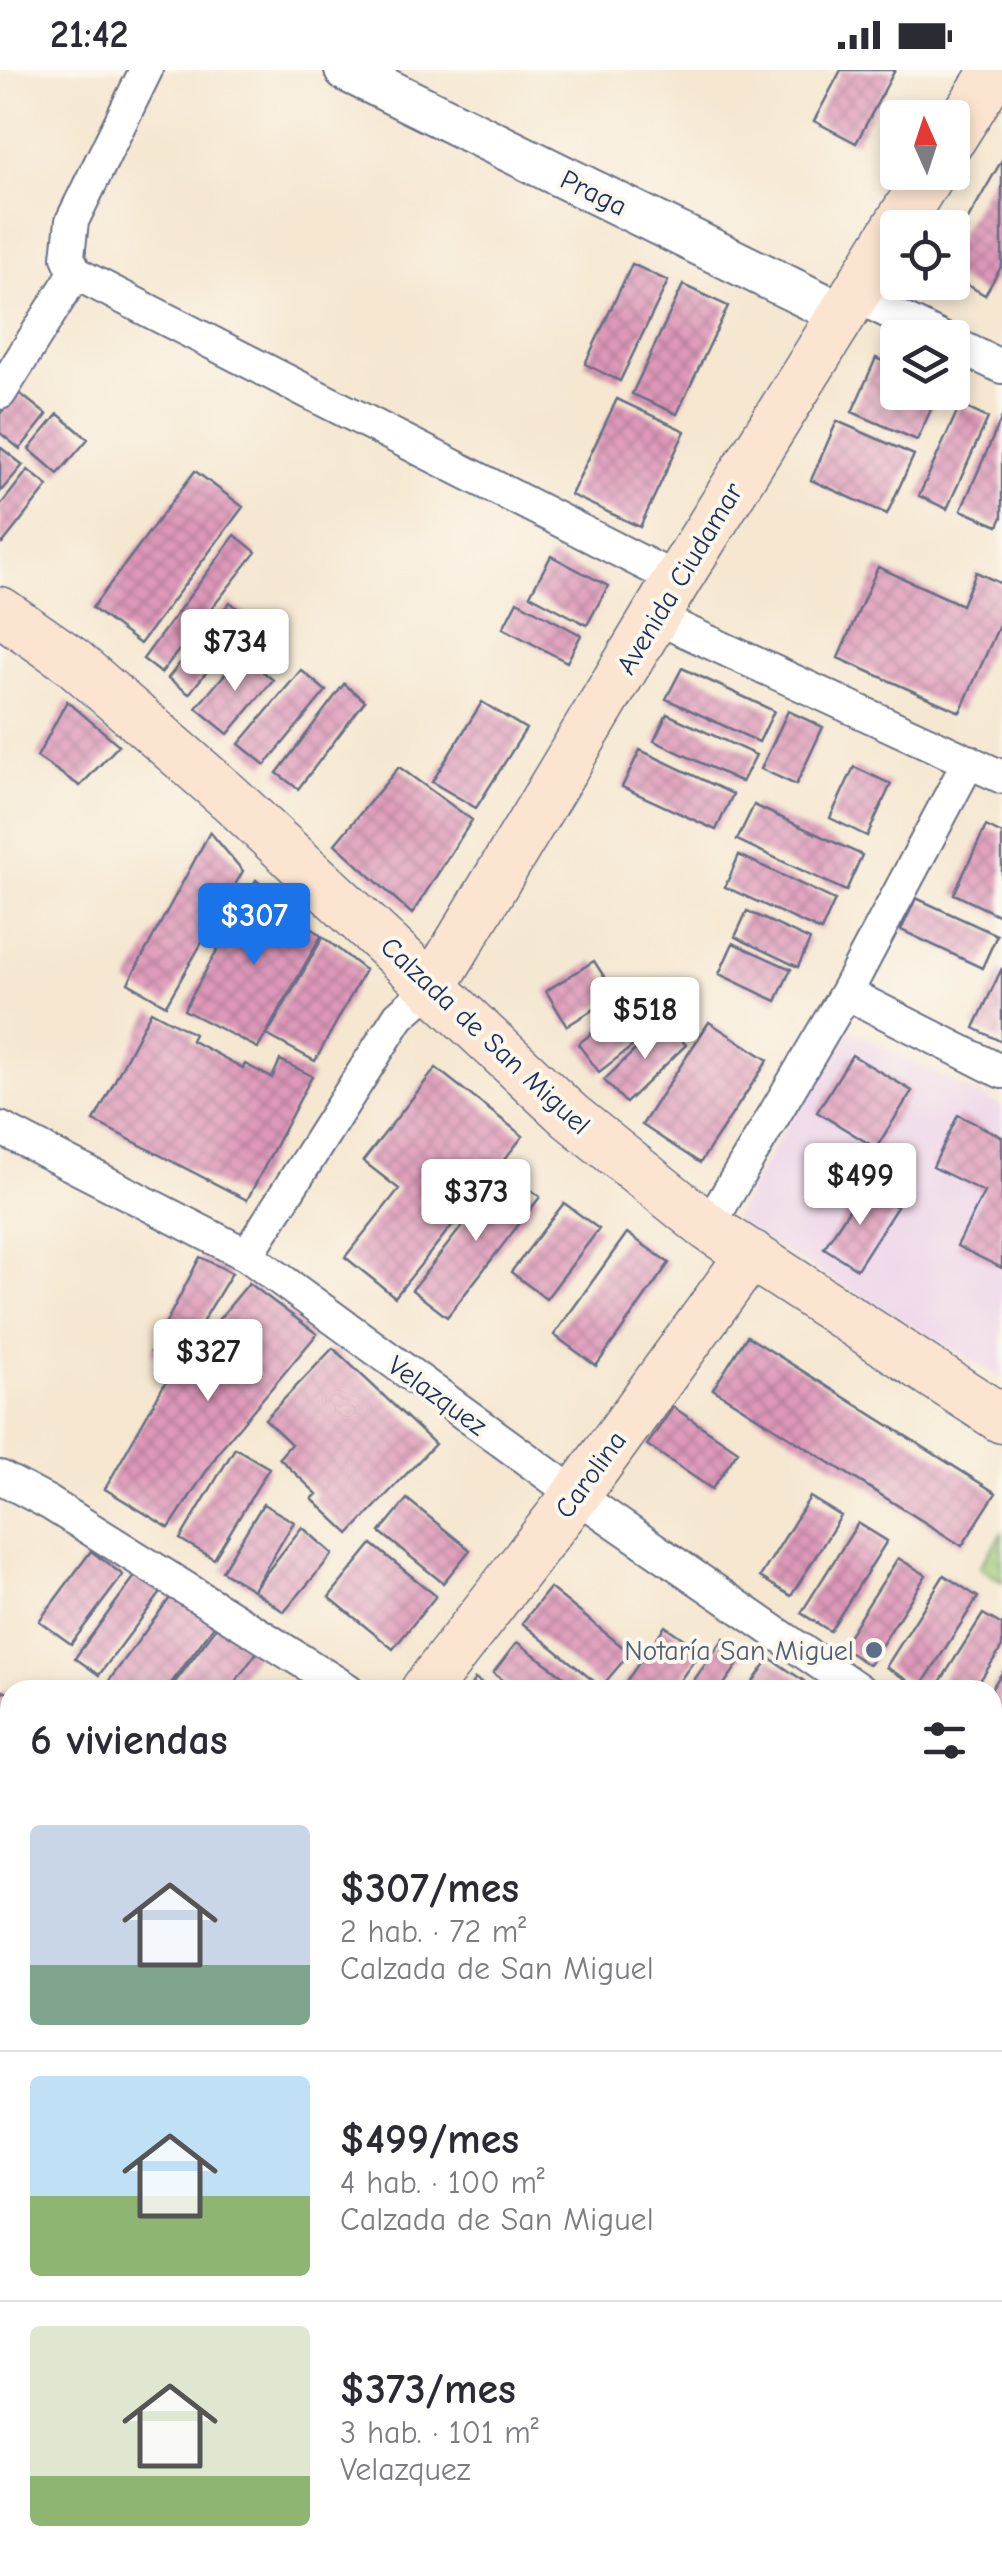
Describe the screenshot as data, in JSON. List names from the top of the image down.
{
  "streets": {
    "main road": ["Avenida Ciudamar", "Calzada de San Miguel", "Carolina"],
    "street": ["Praga", "Velazquez"]
  },
  "crossings": [
    ["Praga", "Avenida Ciudamar"],
    ["Avenida Ciudamar", "Calzada de San Miguel"],
    ["Calzada de San Miguel", "Carolina"],
    ["Velazquez", "Carolina"]
  ],
  "places": ["Notaría San Miguel"],
  "north": "top",
  "page": {
    "status": "21:42",
    "price": [
      "$734",
      "$307",
      "$518",
      "$499",
      "$373",
      "$327"
    ],
    "heading": "6 viviendas",
    "list": [
      {
        "name": "$307/mes",
        "note": "2 hab. · 72 m² · Calzada de San Miguel"
      },
      {
        "name": "$499/mes",
        "note": "4 hab. · 100 m² · Calzada de San Miguel"
      },
      {
        "name": "$373/mes",
        "note": "3 hab. · 101 m² · Velazquez"
      }
    ]
  }
}
